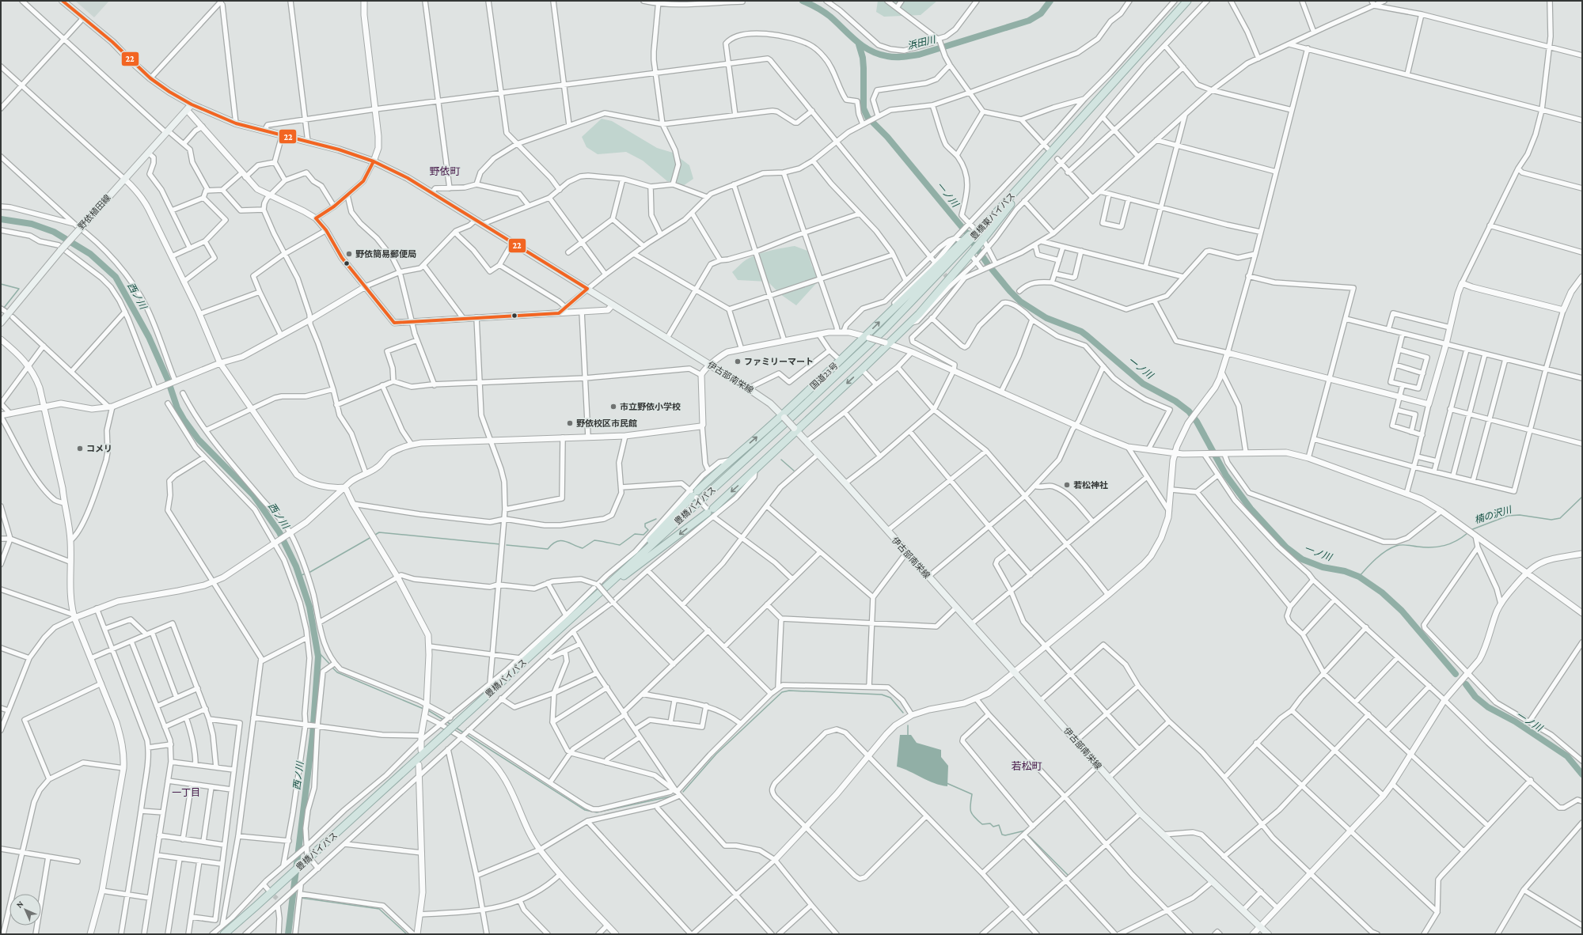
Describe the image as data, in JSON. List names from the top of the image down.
{
  "streets": {
    "highway": ["豊橋東バイパス", "国道23号", "豊橋バイパス"],
    "main road": ["野依植田線", "伊古部南栄線"]
  },
  "crossings": [
    ["野依植田線", "伊古部南栄線"],
    ["豊橋東バイパス", "国道23号"],
    ["豊橋東バイパス", "伊古部南栄線"],
    ["豊橋東バイパス", "豊橋バイパス"],
    ["国道23号", "伊古部南栄線"],
    ["国道23号", "豊橋バイパス"],
    ["伊古部南栄線", "豊橋バイパス"]
  ],
  "districts": ["野依町", "若松町", "一丁目"],
  "water": [
    "浜田川",
    "一ノ川",
    "西ノ川",
    "楠の沢川"
  ],
  "places": [
    "野依簡易郵便局",
    "ファミリーマート",
    "市立野依小学校",
    "野依校区市民館",
    "コメリ",
    "若松神社"
  ],
  "lines": ["transit line 22"],
  "north": "top left"
}
